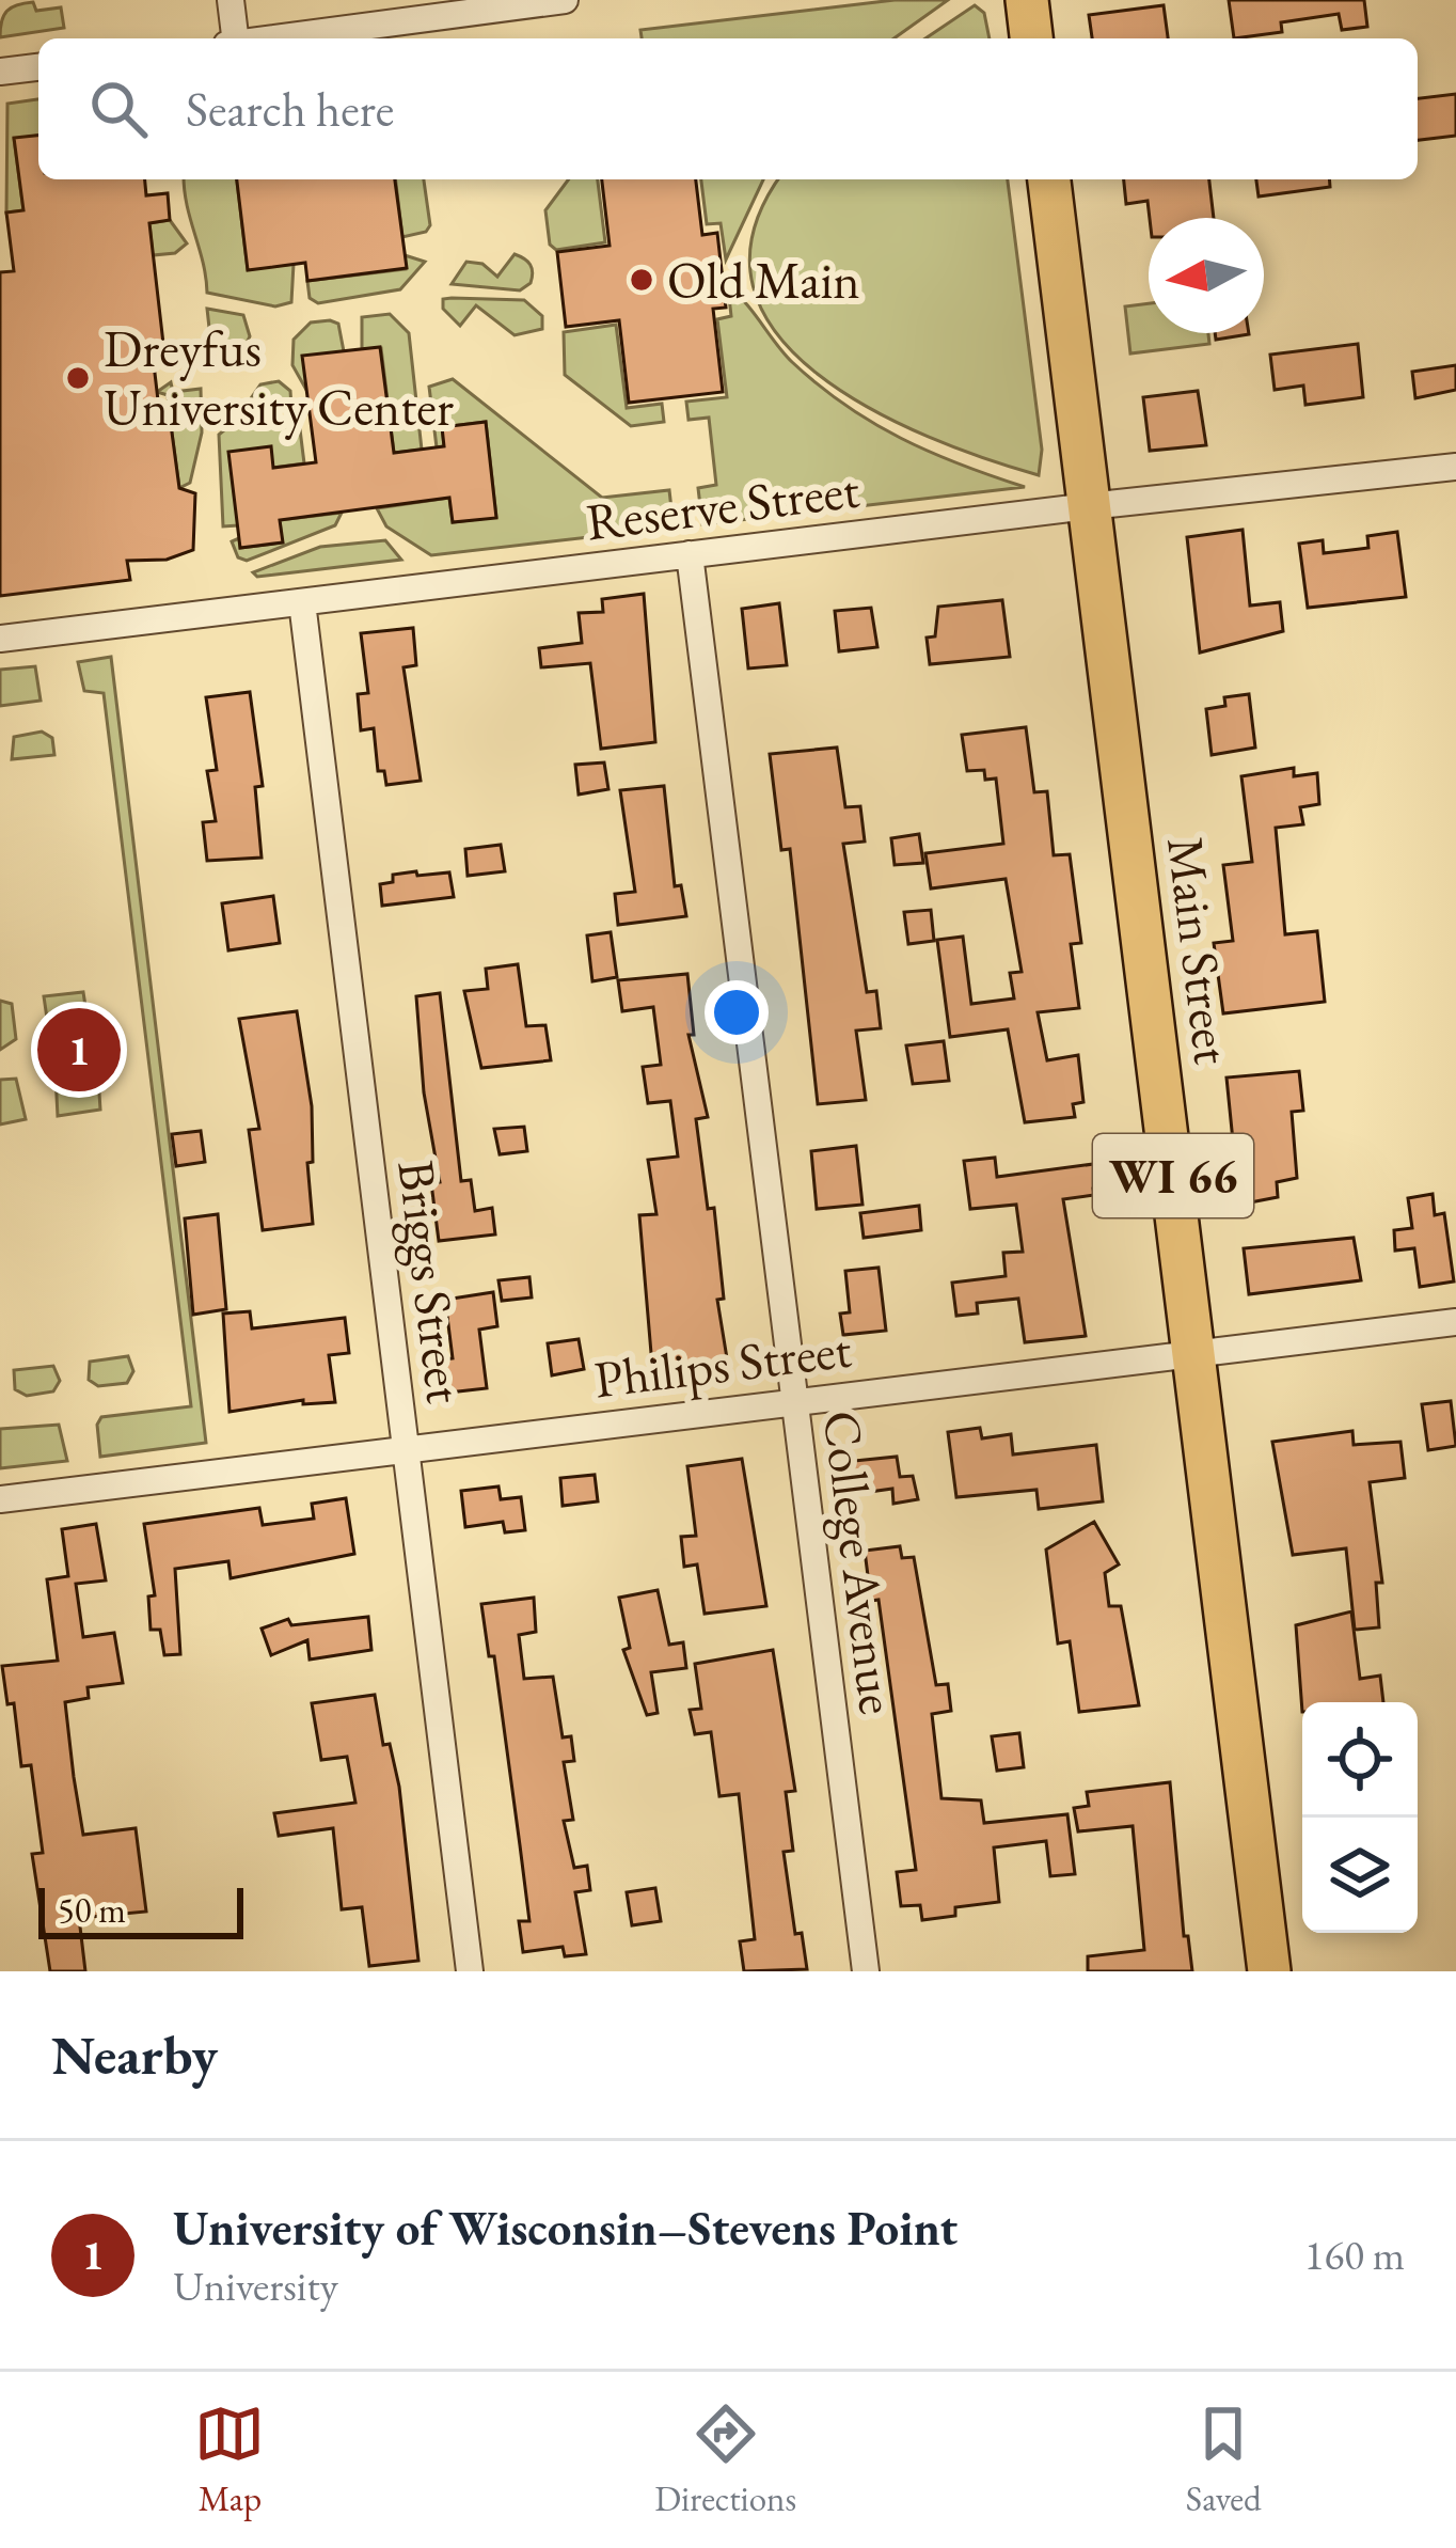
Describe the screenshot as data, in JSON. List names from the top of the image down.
{
  "streets": {
    "main road": ["Main Street", "WI 66"],
    "street": [
      "Reserve Street",
      "Briggs Street",
      "Philips Street",
      "College Avenue"
    ]
  },
  "crossings": [
    ["Reserve Street", "Main Street"],
    ["Reserve Street", "Briggs Street"],
    ["Reserve Street", "College Avenue"],
    ["Main Street", "Philips Street"],
    ["Briggs Street", "Philips Street"],
    ["Philips Street", "College Avenue"]
  ],
  "places": ["Old Main", "Dreyfus University Center"],
  "scale_bar": "50 m",
  "north": "left",
  "page": {
    "search": "Search here",
    "pins": "1",
    "scale": "50 m",
    "heading": "Nearby",
    "list": [
      {
        "mark": "1",
        "name": "University of Wisconsin–Stevens Point",
        "note": "University",
        "value": "160 m"
      }
    ],
    "nav": ["Map", "Directions", "Saved"]
  }
}
